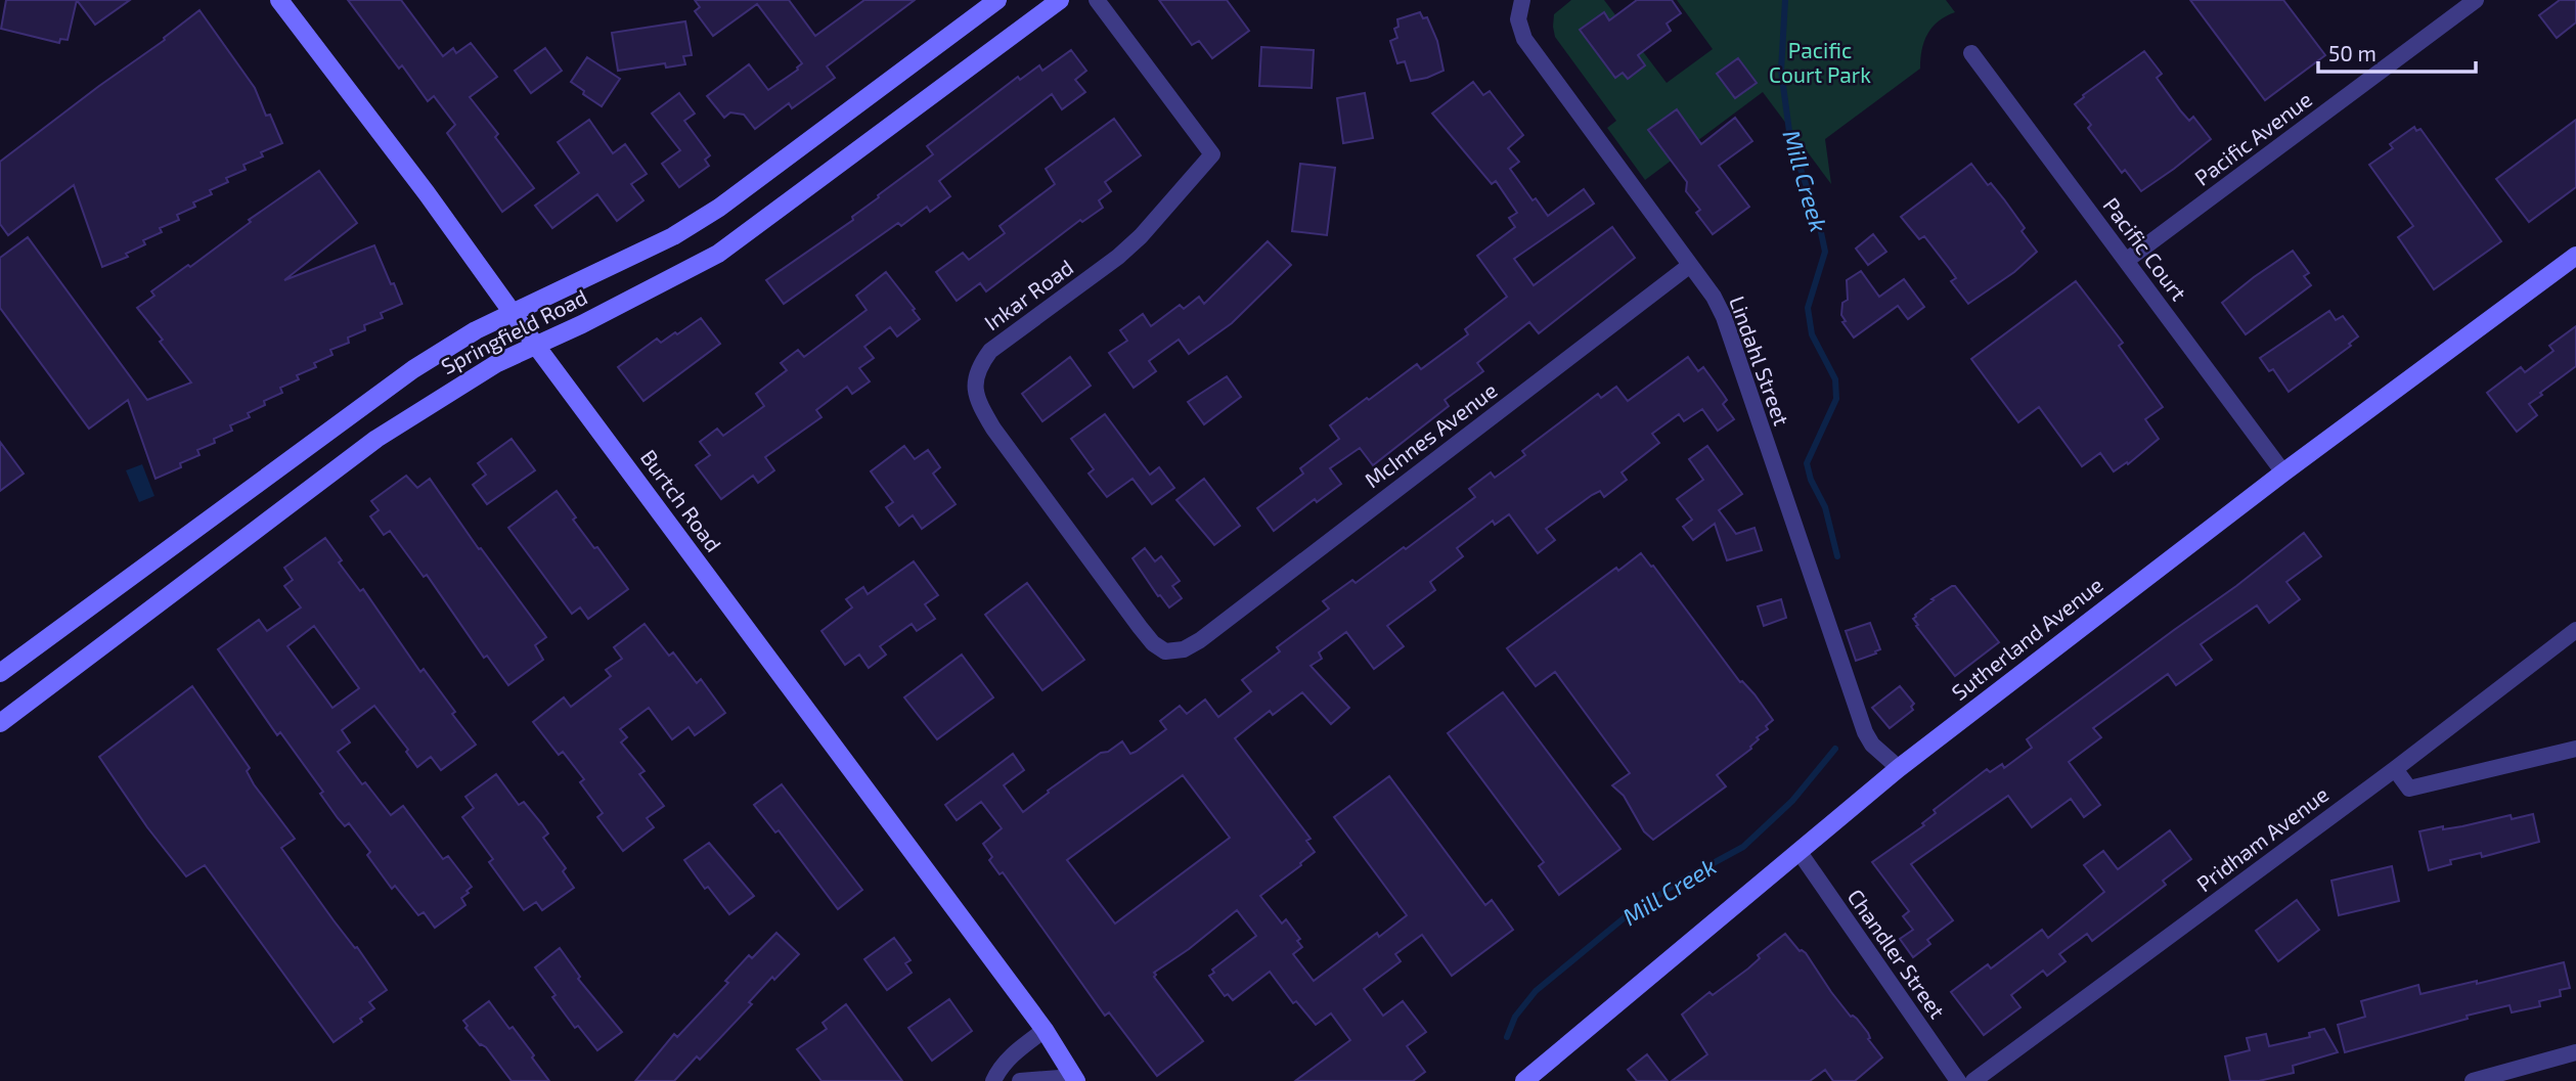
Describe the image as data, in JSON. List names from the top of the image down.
{
  "streets": {
    "main road": ["Springfield Road", "Burtch Road", "Sutherland Avenue"],
    "street": [
      "Pacific Avenue",
      "Pacific Court",
      "Inkar Road",
      "Lindahl Street",
      "McInnes Avenue",
      "Pridham Avenue",
      "Chandler Street"
    ]
  },
  "crossings": [
    ["Pacific Avenue", "Pacific Court"],
    ["Pacific Court", "Sutherland Avenue"],
    ["Inkar Road", "McInnes Avenue"],
    ["Springfield Road", "Burtch Road"],
    ["Lindahl Street", "McInnes Avenue"],
    ["Lindahl Street", "Sutherland Avenue"],
    ["Sutherland Avenue", "Chandler Street"]
  ],
  "water": ["Mill Creek"],
  "parks": ["Pacific Court Park"],
  "scale_bar": "50 m"
}
